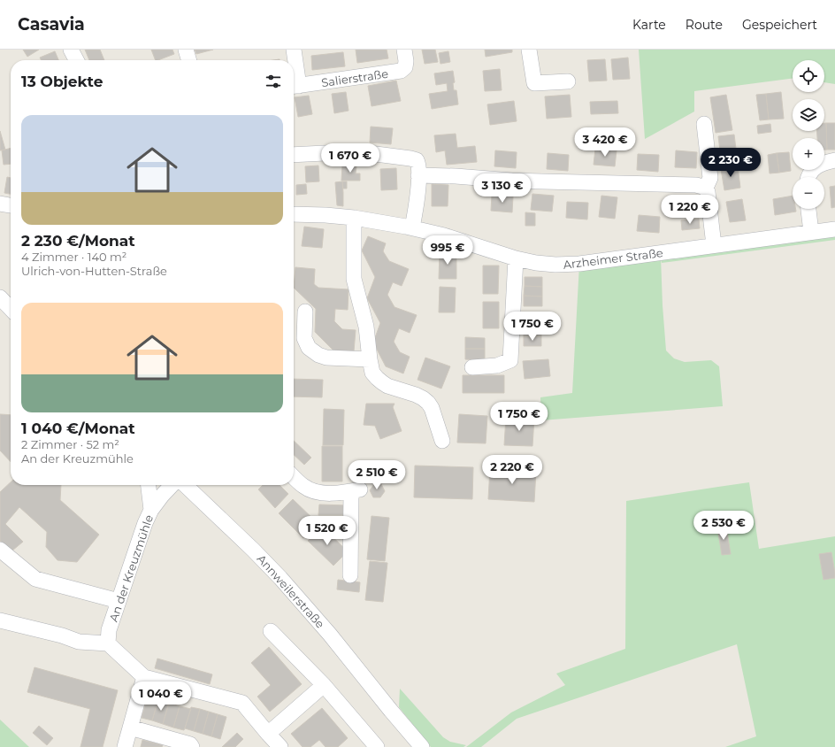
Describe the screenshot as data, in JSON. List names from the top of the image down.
{
  "streets": {
    "street": [
      "Salierstraße",
      "Arzheimer Straße",
      "An der Kreuzmühle",
      "Annweilerstraße"
    ]
  },
  "page": {
    "header": "Casavia",
    "nav": ["Karte", "Route", "Gespeichert"],
    "map_buttons": ["+", "−"],
    "heading": "13 Objekte",
    "list": [
      {
        "name": "2 230 €/Monat",
        "note": "4 Zimmer · 140 m² · Ulrich-von-Hutten-Straße"
      },
      {
        "name": "1 040 €/Monat",
        "note": "2 Zimmer · 52 m² · An der Kreuzmühle"
      }
    ],
    "price": [
      "3 420 €",
      "1 670 €",
      "2 230 €",
      "3 130 €",
      "1 220 €",
      "995 €",
      "1 750 €",
      "1 750 €",
      "2 220 €",
      "2 510 €",
      "2 530 €",
      "1 520 €",
      "1 040 €"
    ]
  }
}
